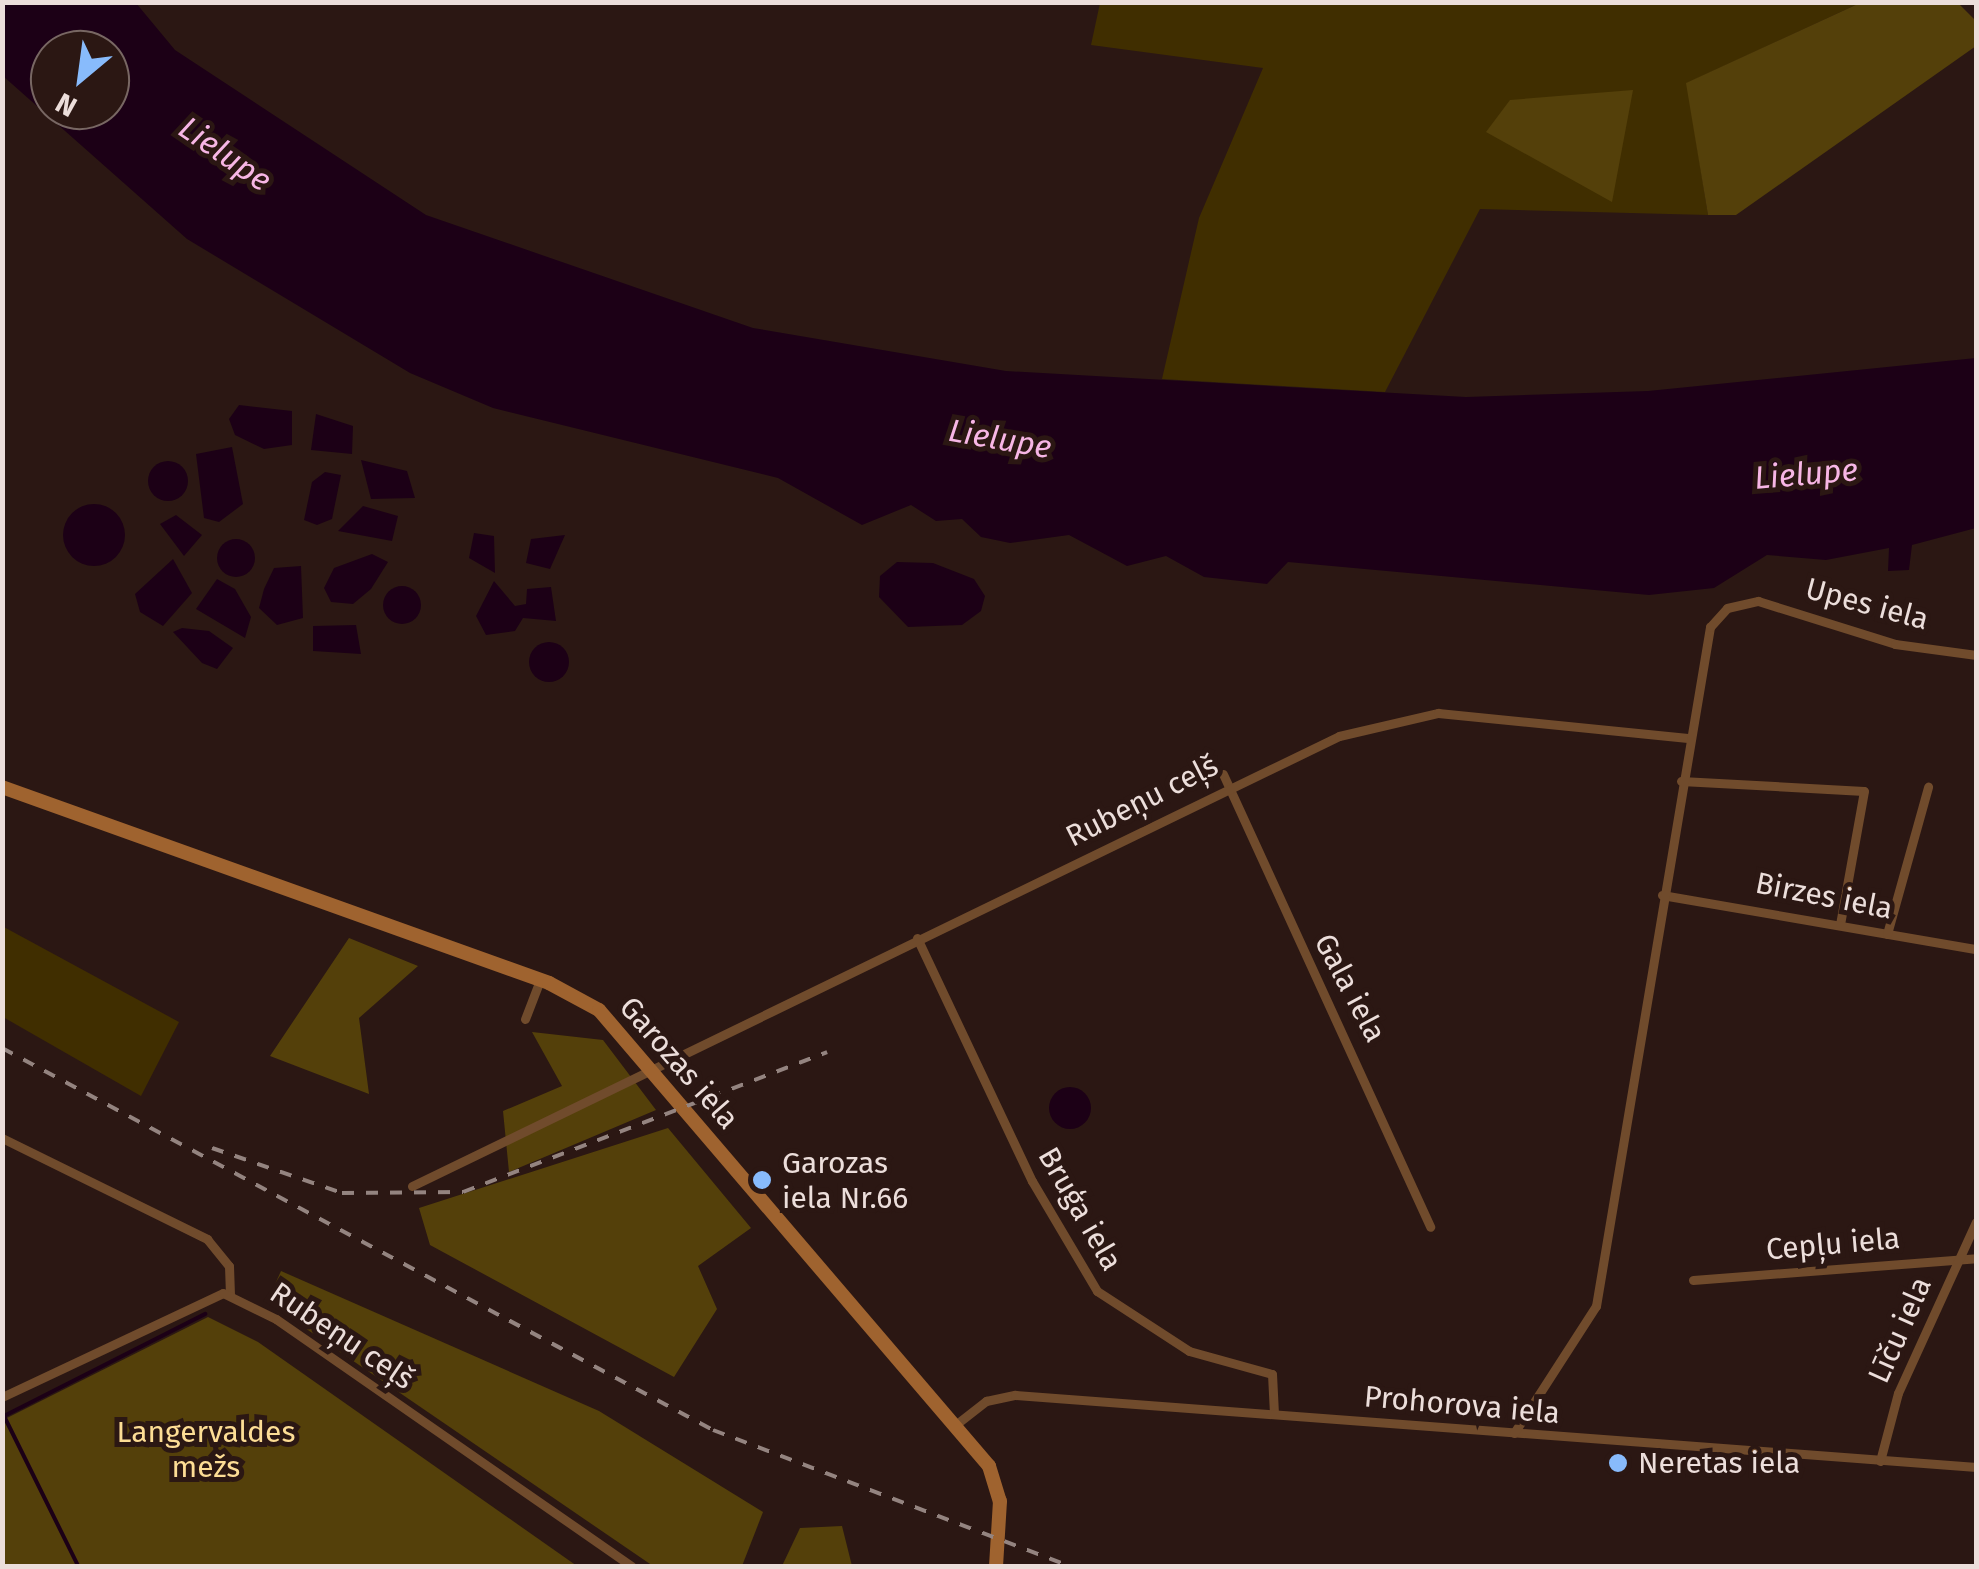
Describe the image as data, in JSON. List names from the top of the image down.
{
  "streets": {
    "main road": ["Garozas iela"],
    "street": [
      "Upes iela",
      "Rubeņu ceļš",
      "Birzes iela",
      "Gala iela",
      "Bruģa iela",
      "Cepļu iela",
      "Līču iela",
      "Prohorova iela"
    ]
  },
  "crossings": [
    ["Upes iela", "Rubeņu ceļš"],
    ["Rubeņu ceļš", "Gala iela"],
    ["Rubeņu ceļš", "Garozas iela"],
    ["Rubeņu ceļš", "Bruģa iela"],
    ["Garozas iela", "Prohorova iela"],
    ["Bruģa iela", "Prohorova iela"],
    ["Cepļu iela", "Līču iela"],
    ["Līču iela", "Prohorova iela"]
  ],
  "water": ["Lielupe"],
  "parks": ["Langervaldes mežs"],
  "places": ["Garozas iela Nr.66", "Neretas iela"],
  "north": "bottom left"
}
